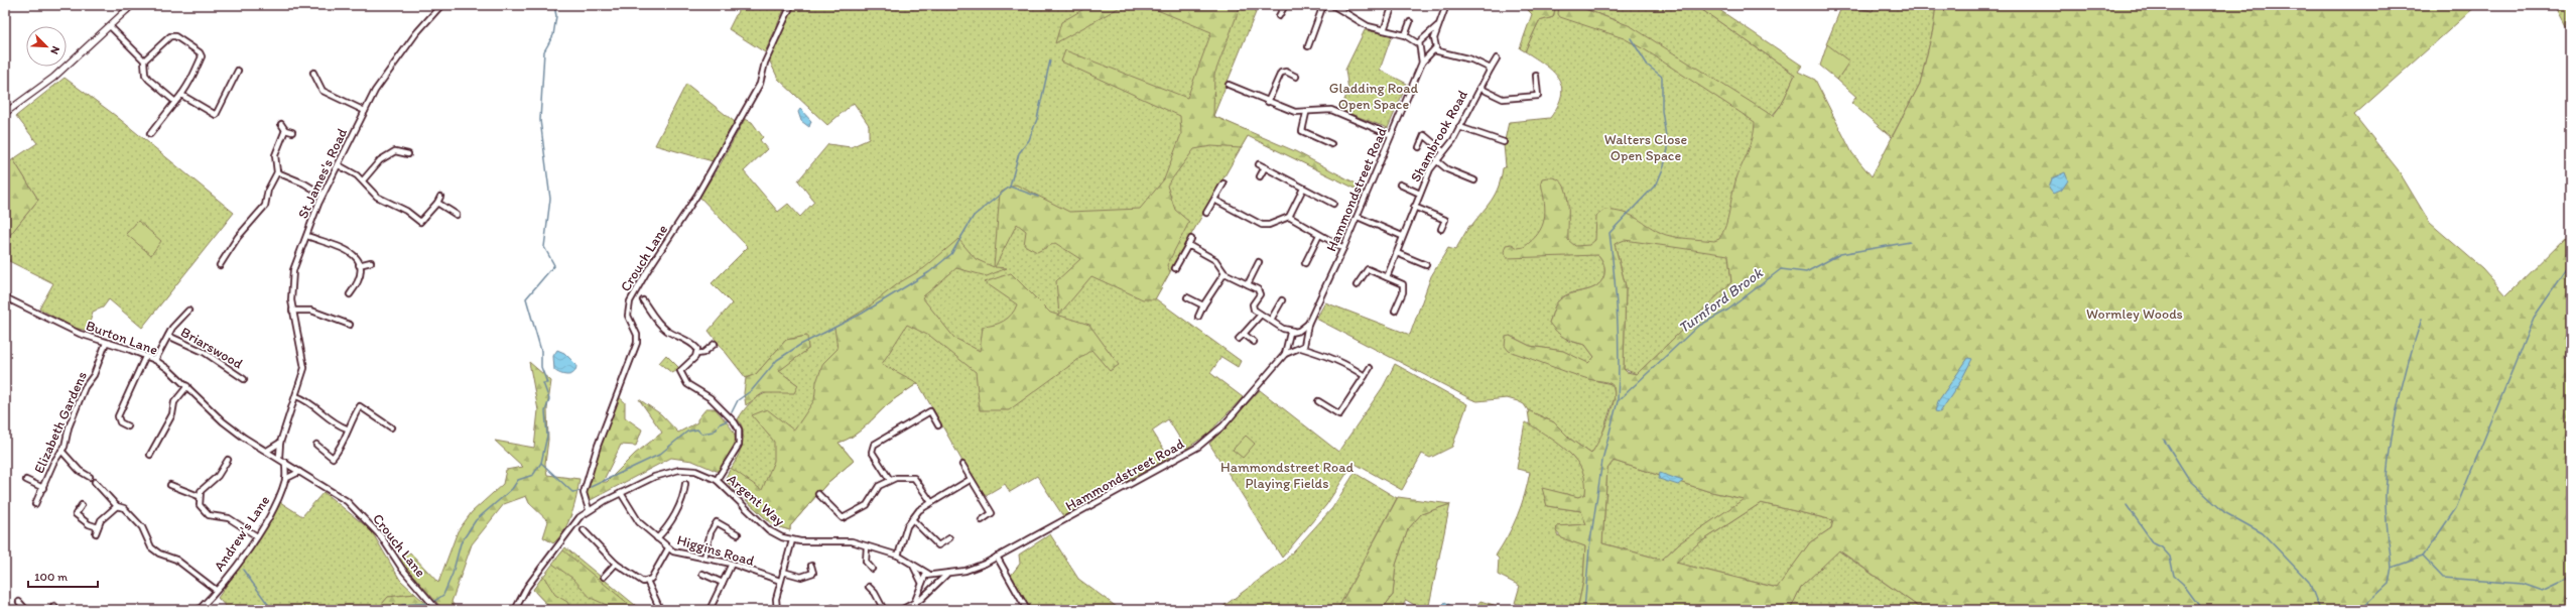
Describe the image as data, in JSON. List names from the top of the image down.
{
  "streets": {
    "street": [
      "Shambrook Road",
      "St James's Road",
      "Hammondstreet Road",
      "Crouch Lane",
      "Burton Lane",
      "Briarswood",
      "Elizabeth Gardens",
      "Argent Way",
      "Andrew's Lane",
      "Higgins Road"
    ]
  },
  "crossings": [
    ["St James's Road", "Crouch Lane"],
    ["St James's Road", "Burton Lane"],
    ["Hammondstreet Road", "Argent Way"],
    ["Crouch Lane", "Burton Lane"],
    ["Crouch Lane", "Argent Way"],
    ["Crouch Lane", "Andrew's Lane"],
    ["Burton Lane", "Elizabeth Gardens"],
    ["Argent Way", "Higgins Road"]
  ],
  "water": ["Turnford Brook"],
  "parks": [
    "Gladding Road Open Space",
    "Walters Close Open Space",
    "Wormley Woods",
    "Hammondstreet Road Playing Fields"
  ],
  "scale_bar": "100 m",
  "north": "bottom right"
}
